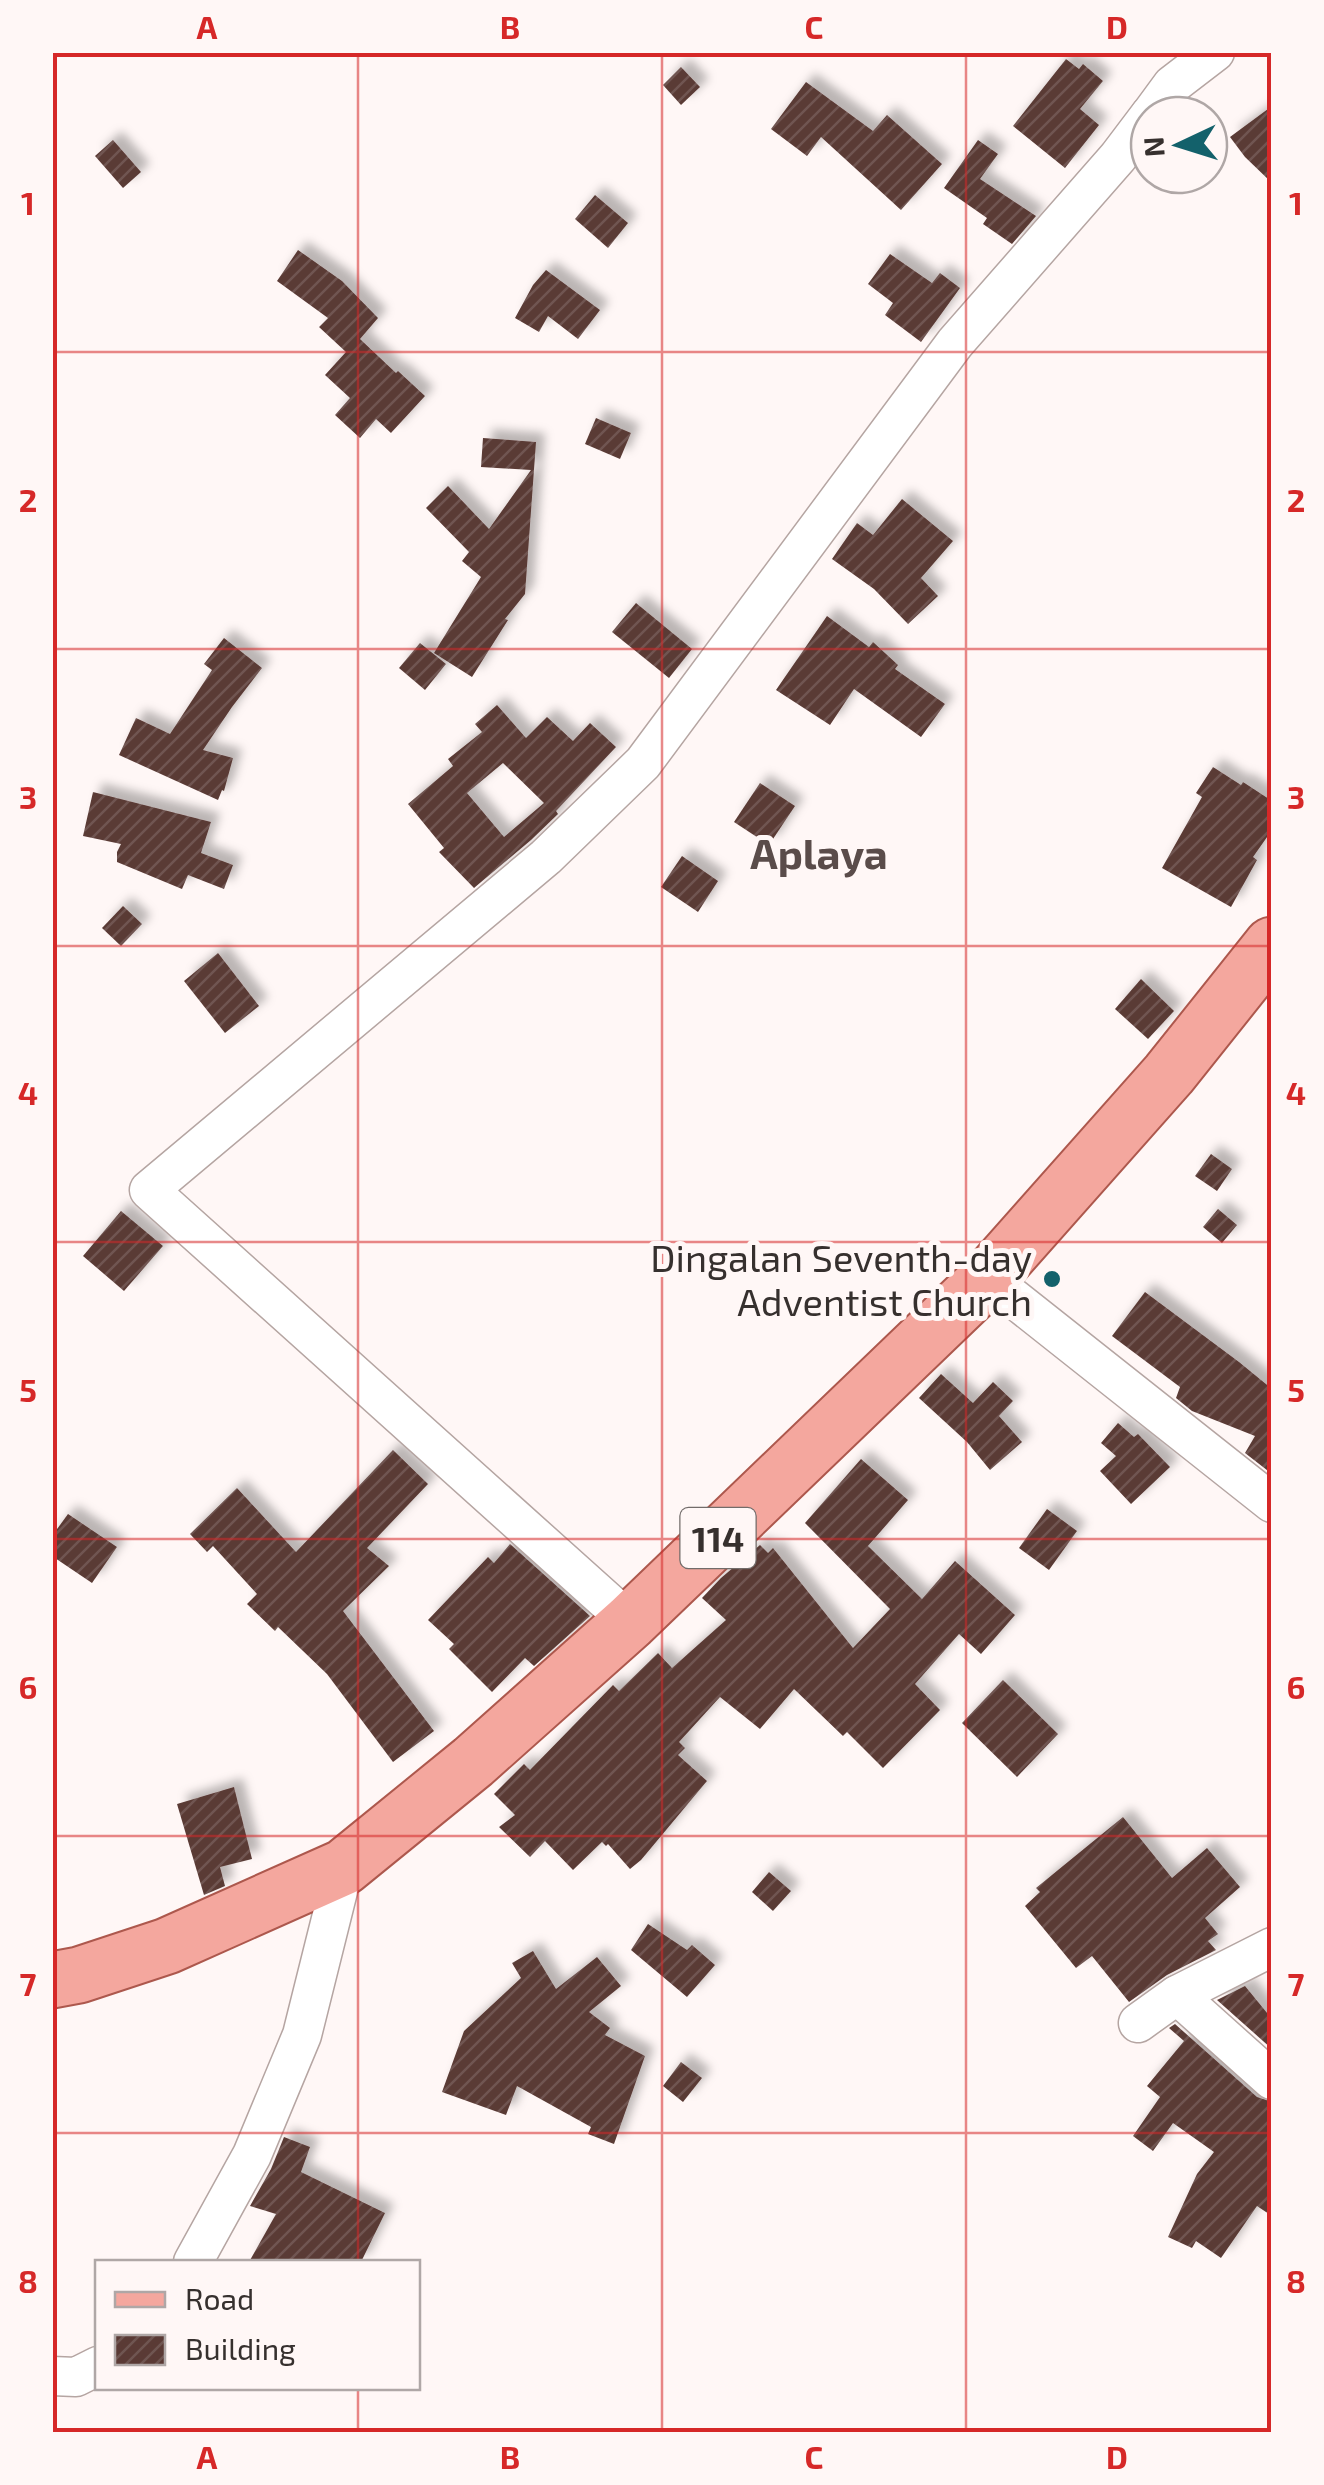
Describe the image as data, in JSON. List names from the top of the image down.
{
  "streets": {
    "main road": ["114"]
  },
  "districts": ["Aplaya"],
  "places": ["Dingalan Seventh-day Adventist Church"],
  "legend": ["Road", "Building"],
  "north": "left",
  "grid": {
    "columns": [
      "A",
      "B",
      "C",
      "D"
    ],
    "rows": [
      "1",
      "2",
      "3",
      "4",
      "5",
      "6",
      "7",
      "8"
    ]
  }
}
